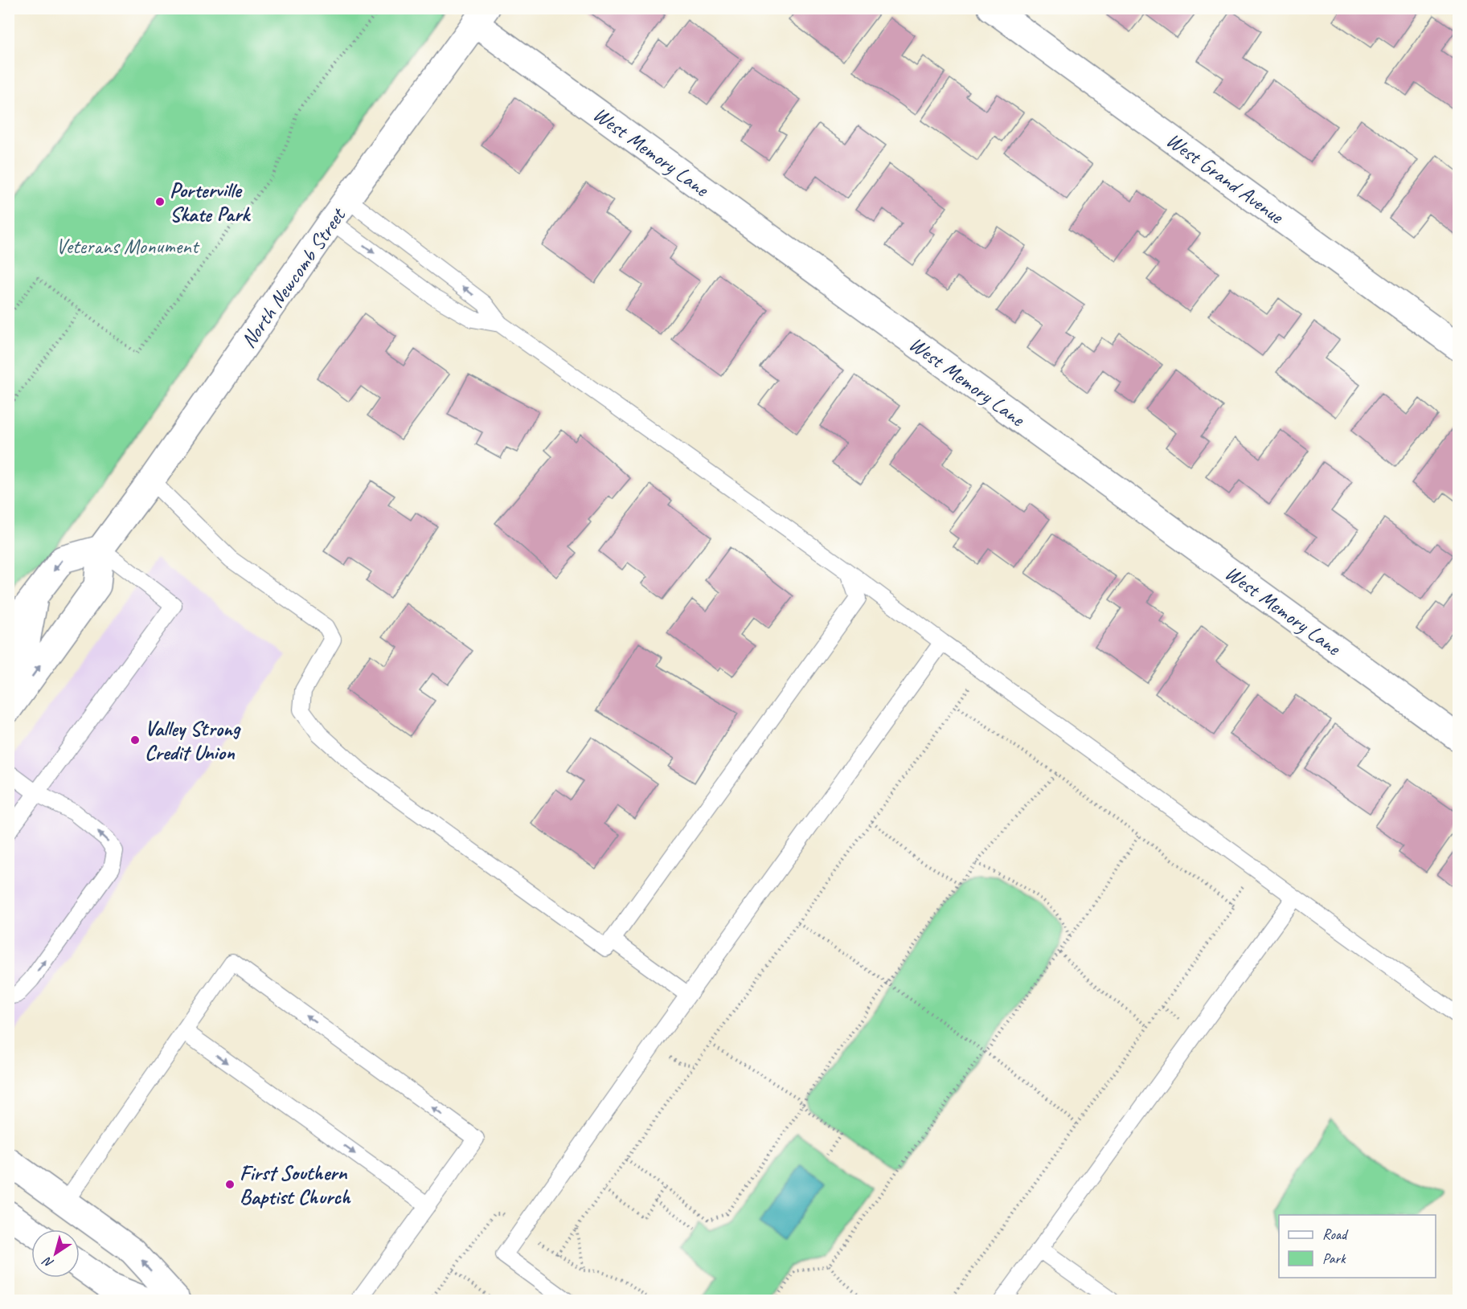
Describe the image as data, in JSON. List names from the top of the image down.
{
  "streets": {
    "street": ["West Memory Lane", "West Grand Avenue", "North Newcomb Street"]
  },
  "crossings": [
    ["West Memory Lane", "North Newcomb Street"]
  ],
  "parks": ["Veterans Monument"],
  "places": ["Porterville Skate Park", "Valley Strong Credit Union", "First Southern Baptist Church"],
  "legend": ["Road", "Park"],
  "north": "bottom left"
}
